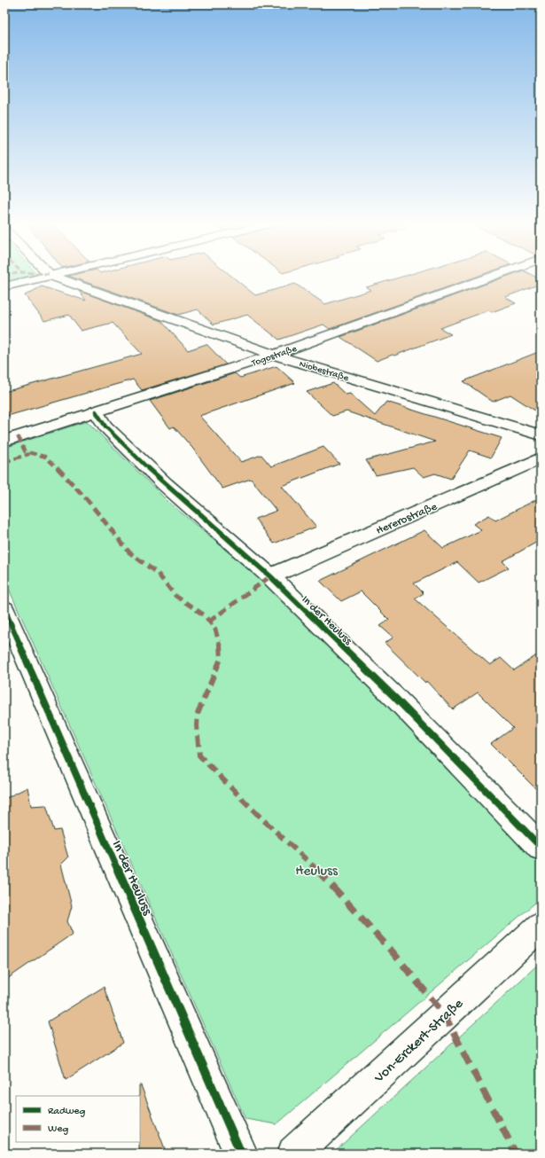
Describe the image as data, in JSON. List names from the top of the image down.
{
  "streets": {
    "street": [
      "Togostraße",
      "Niobestraße",
      "Hererostraße",
      "In der Heuluss",
      "Von-Erckert-Straße"
    ]
  },
  "crossings": [
    ["Togostraße", "Niobestraße"],
    ["Togostraße", "In der Heuluss"],
    ["Hererostraße", "In der Heuluss"]
  ],
  "parks": ["Heuluss"],
  "legend": ["Radweg", "Weg"]
}
